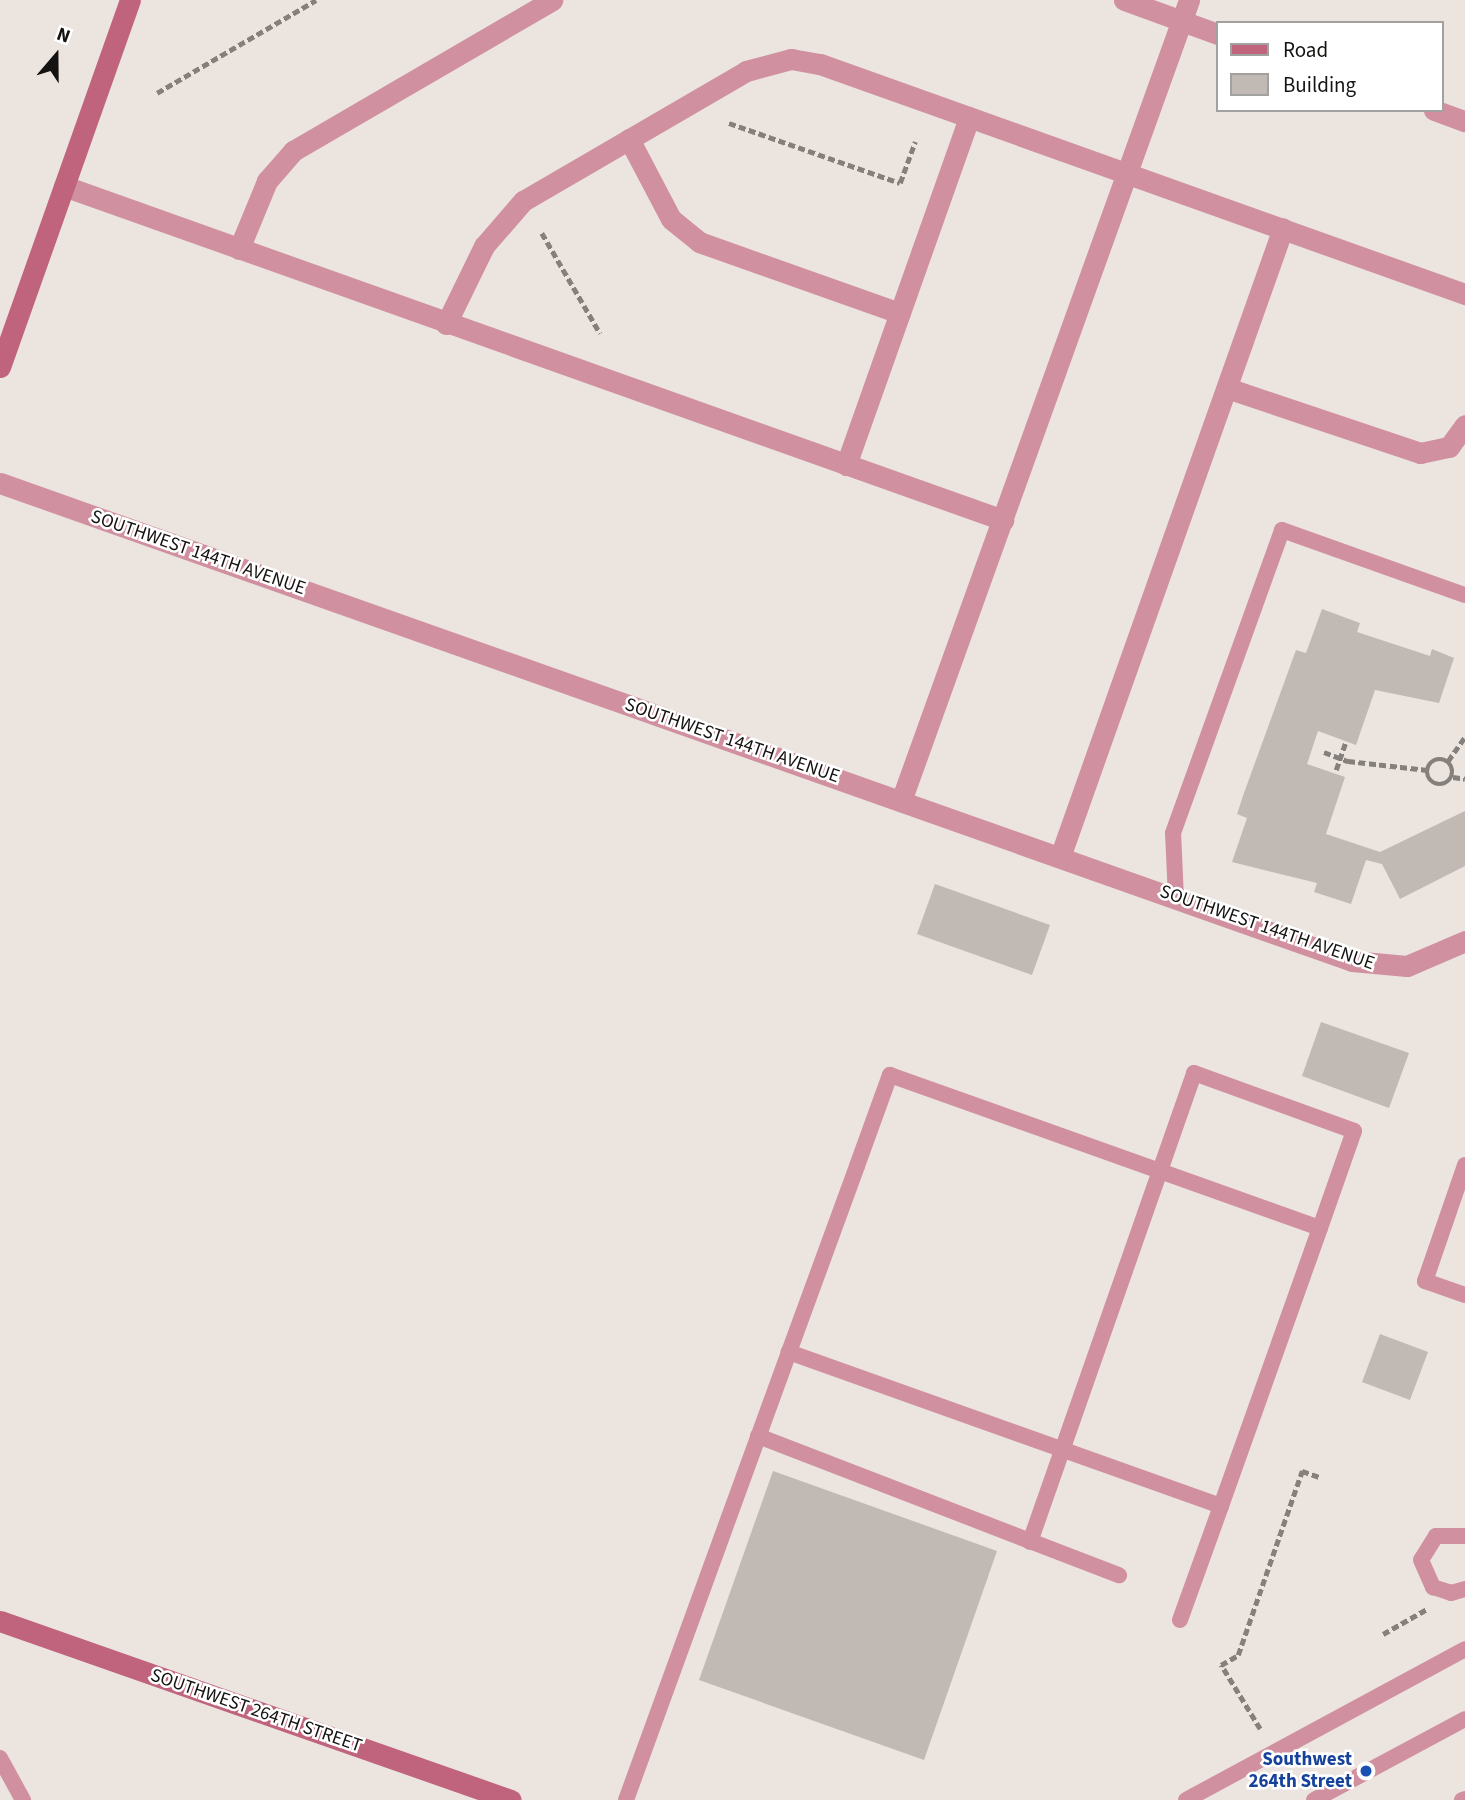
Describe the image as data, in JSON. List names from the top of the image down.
{
  "streets": {
    "street": ["SOUTHWEST 144TH AVENUE", "SOUTHWEST 264TH STREET"]
  },
  "places": ["Southwest 264th Street"],
  "legend": ["Road", "Building"],
  "north": "top"
}
